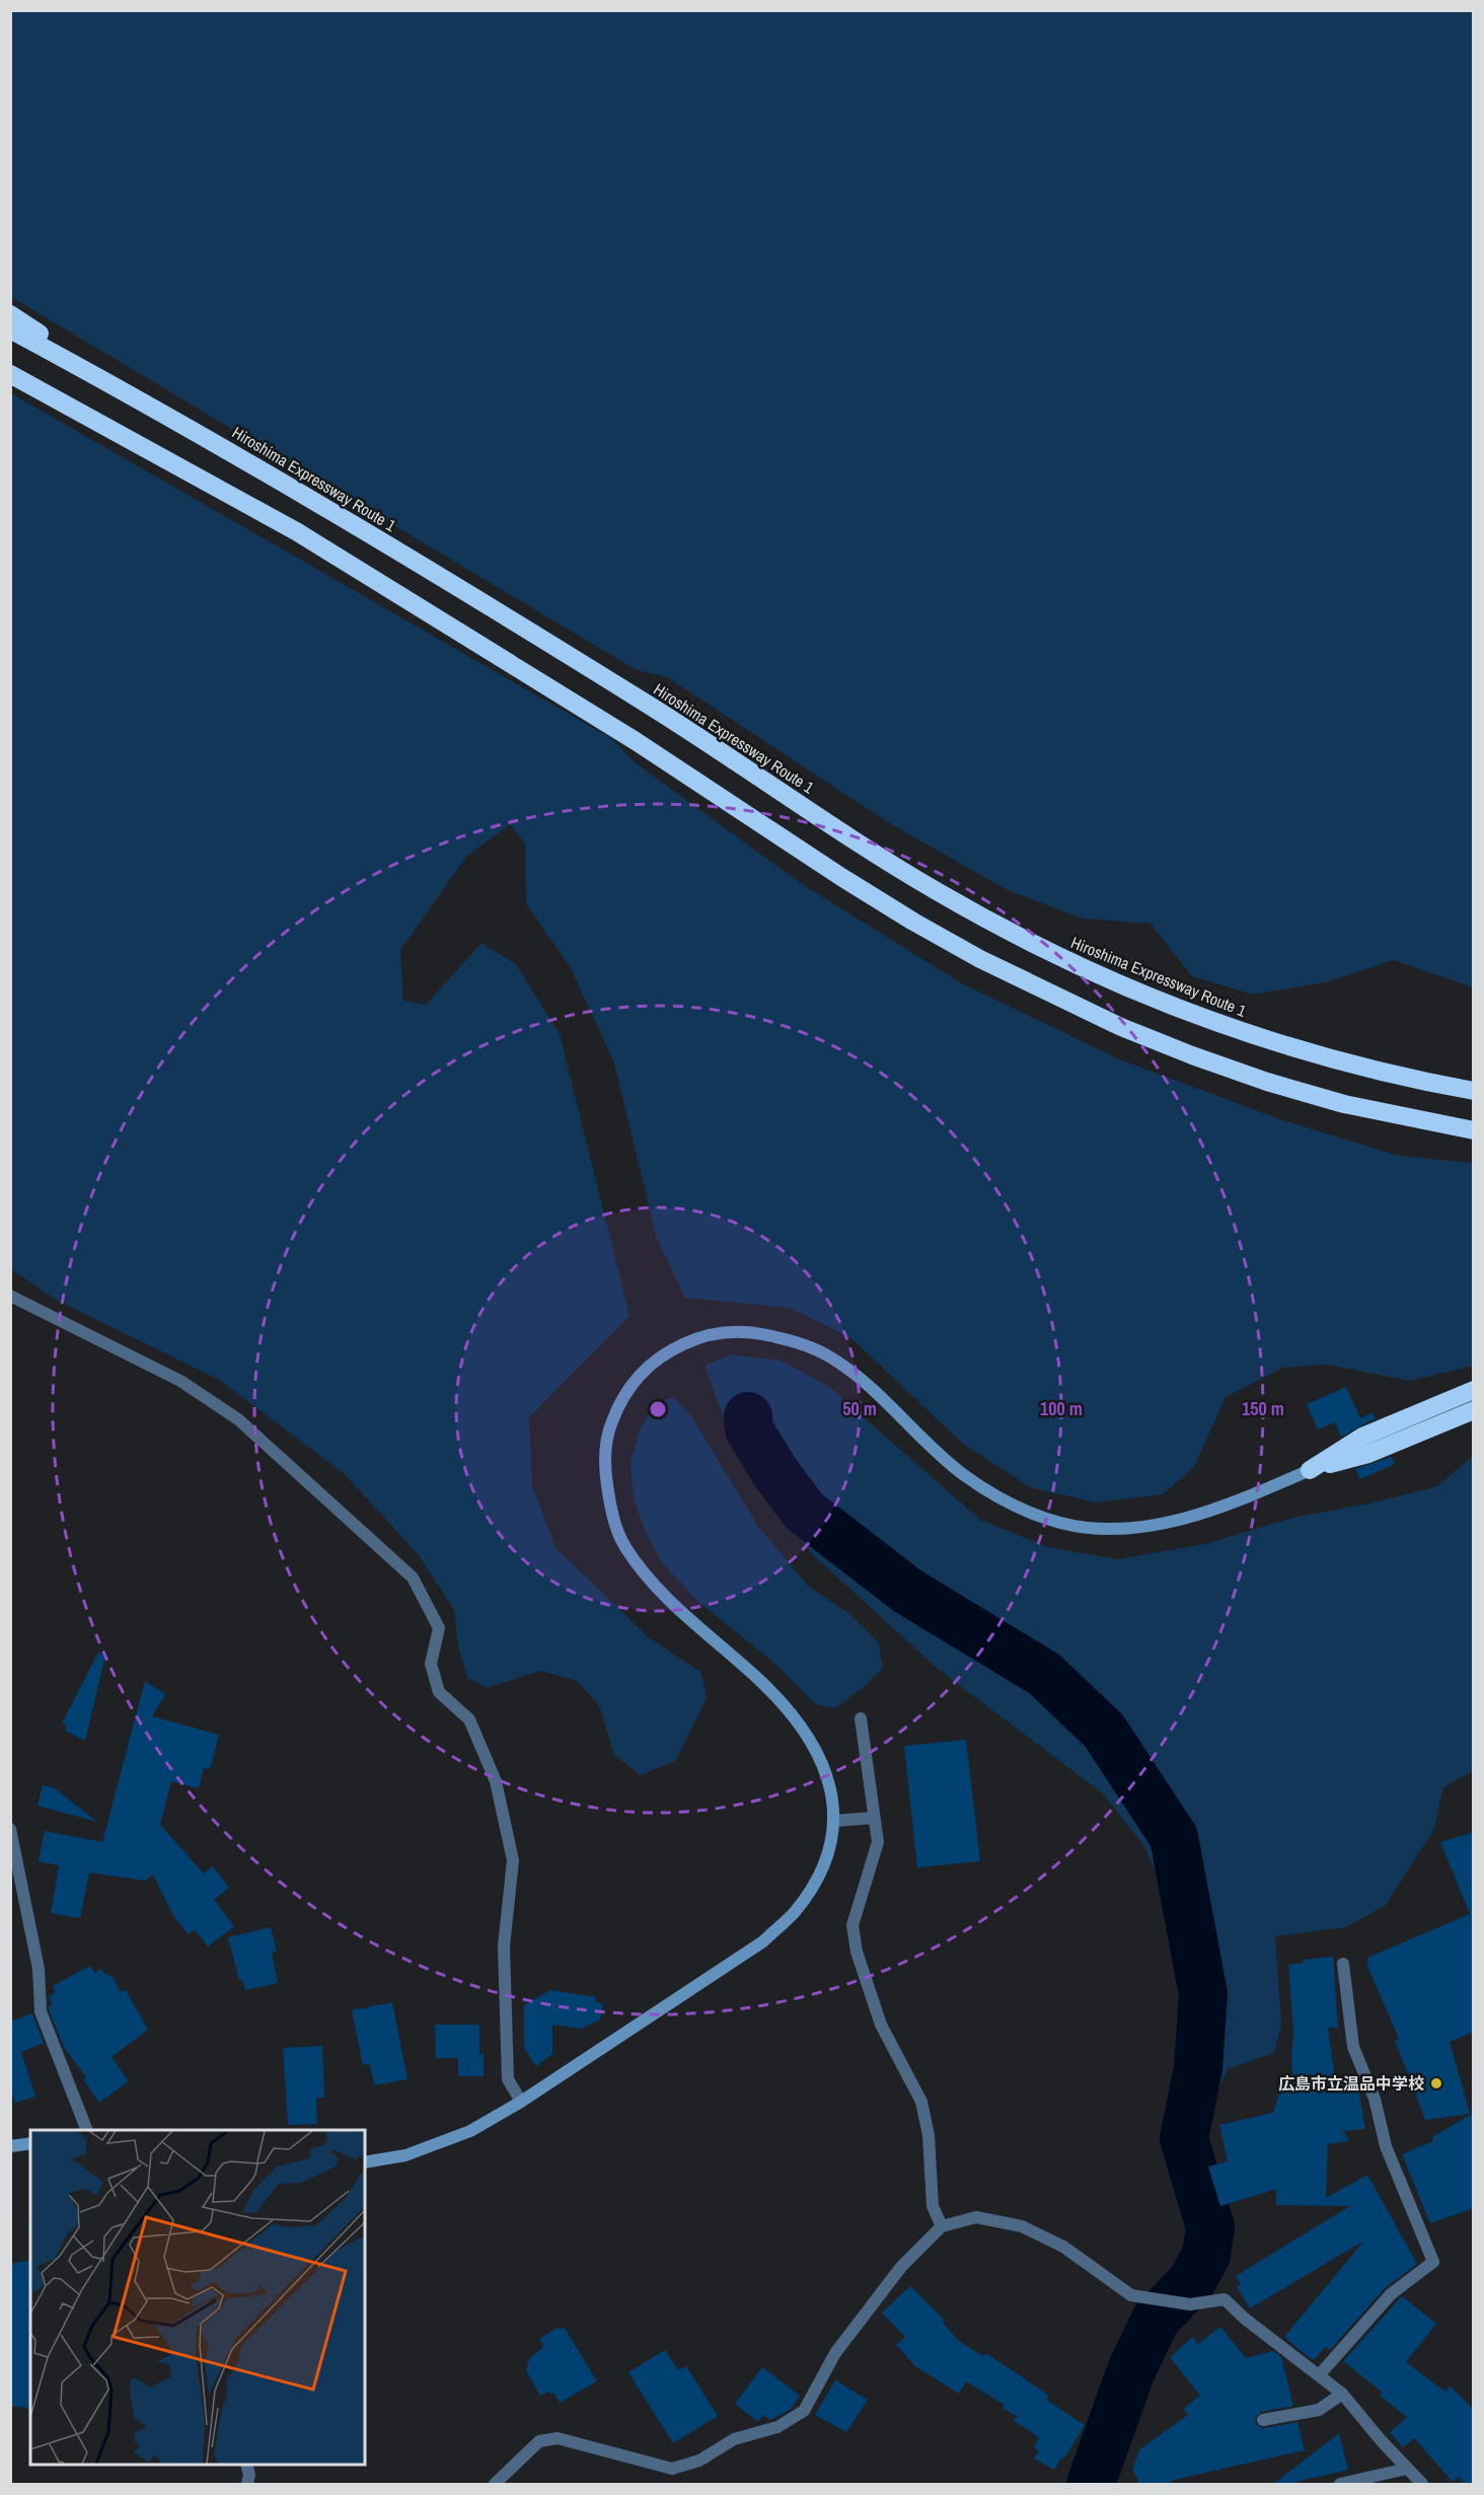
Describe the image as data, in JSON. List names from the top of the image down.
{
  "streets": {
    "highway": ["Hiroshima Expressway Route 1"]
  },
  "places": ["広島市立温品中学校"],
  "rings": ["50 m", "100 m", "150 m"]
}
